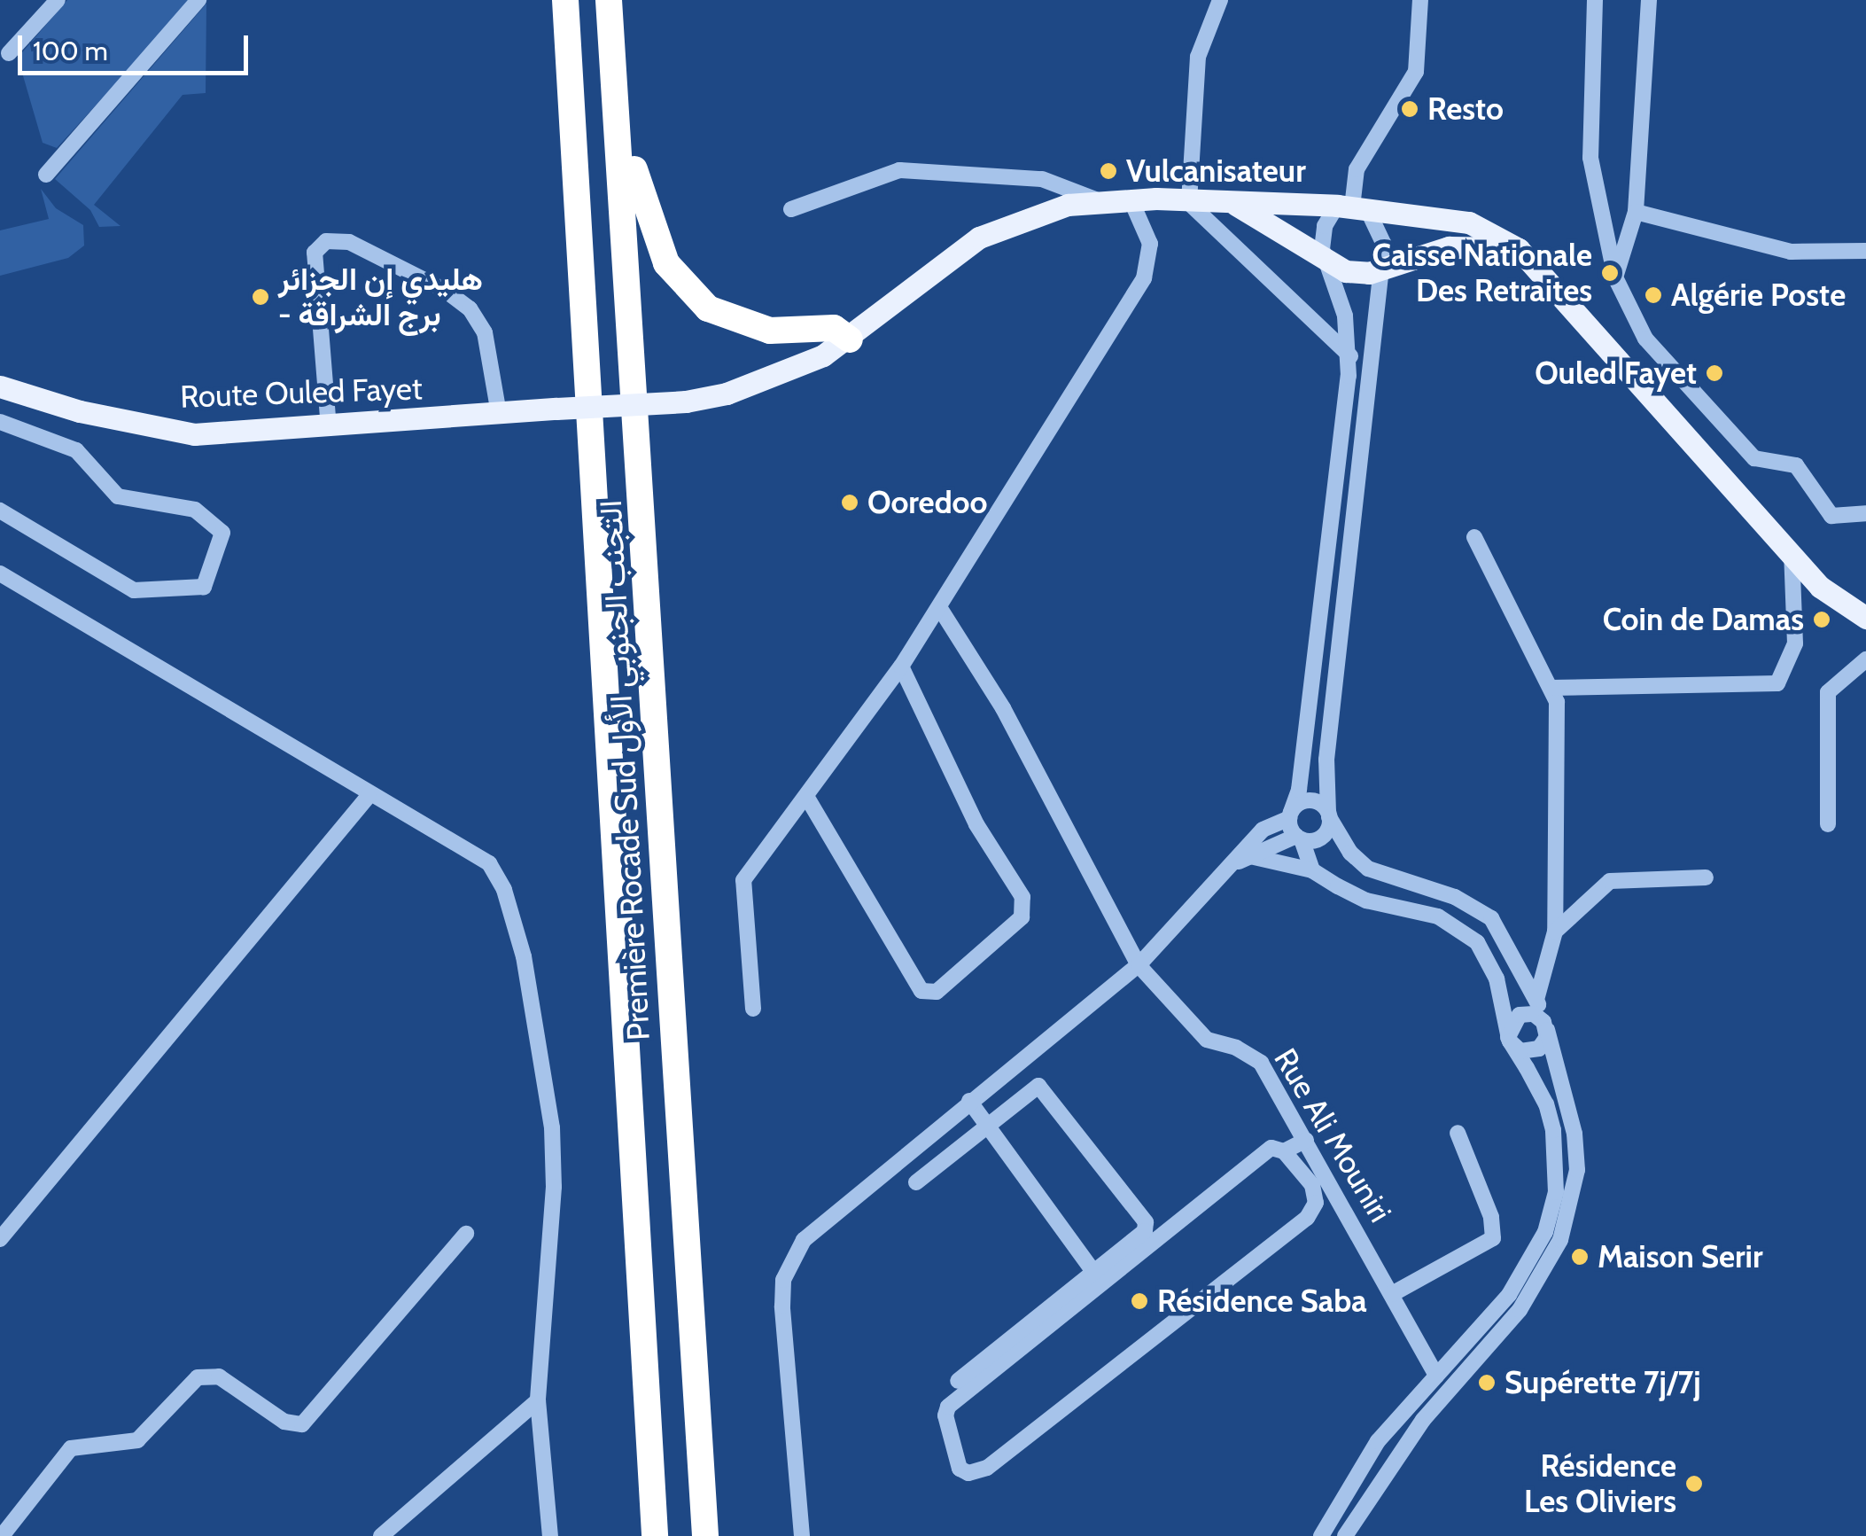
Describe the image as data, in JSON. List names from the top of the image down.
{
  "streets": {
    "highway": ["Première Rocade Sud التجنب الجنوبي الأول"],
    "main road": ["Route Ouled Fayet"],
    "street": ["Rue Ali Mouniri"]
  },
  "places": [
    "Resto",
    "Vulcanisateur",
    "Caisse Nationale Des Retraites",
    "Algérie Poste",
    "هليدي إن الجزائر - برج الشراقة",
    "Ouled Fayet",
    "Ooredoo",
    "Coin de Damas",
    "Maison Serir",
    "Résidence Saba",
    "Supérette 7j/7j",
    "Résidence Les Oliviers"
  ],
  "scale_bar": "100 m"
}
